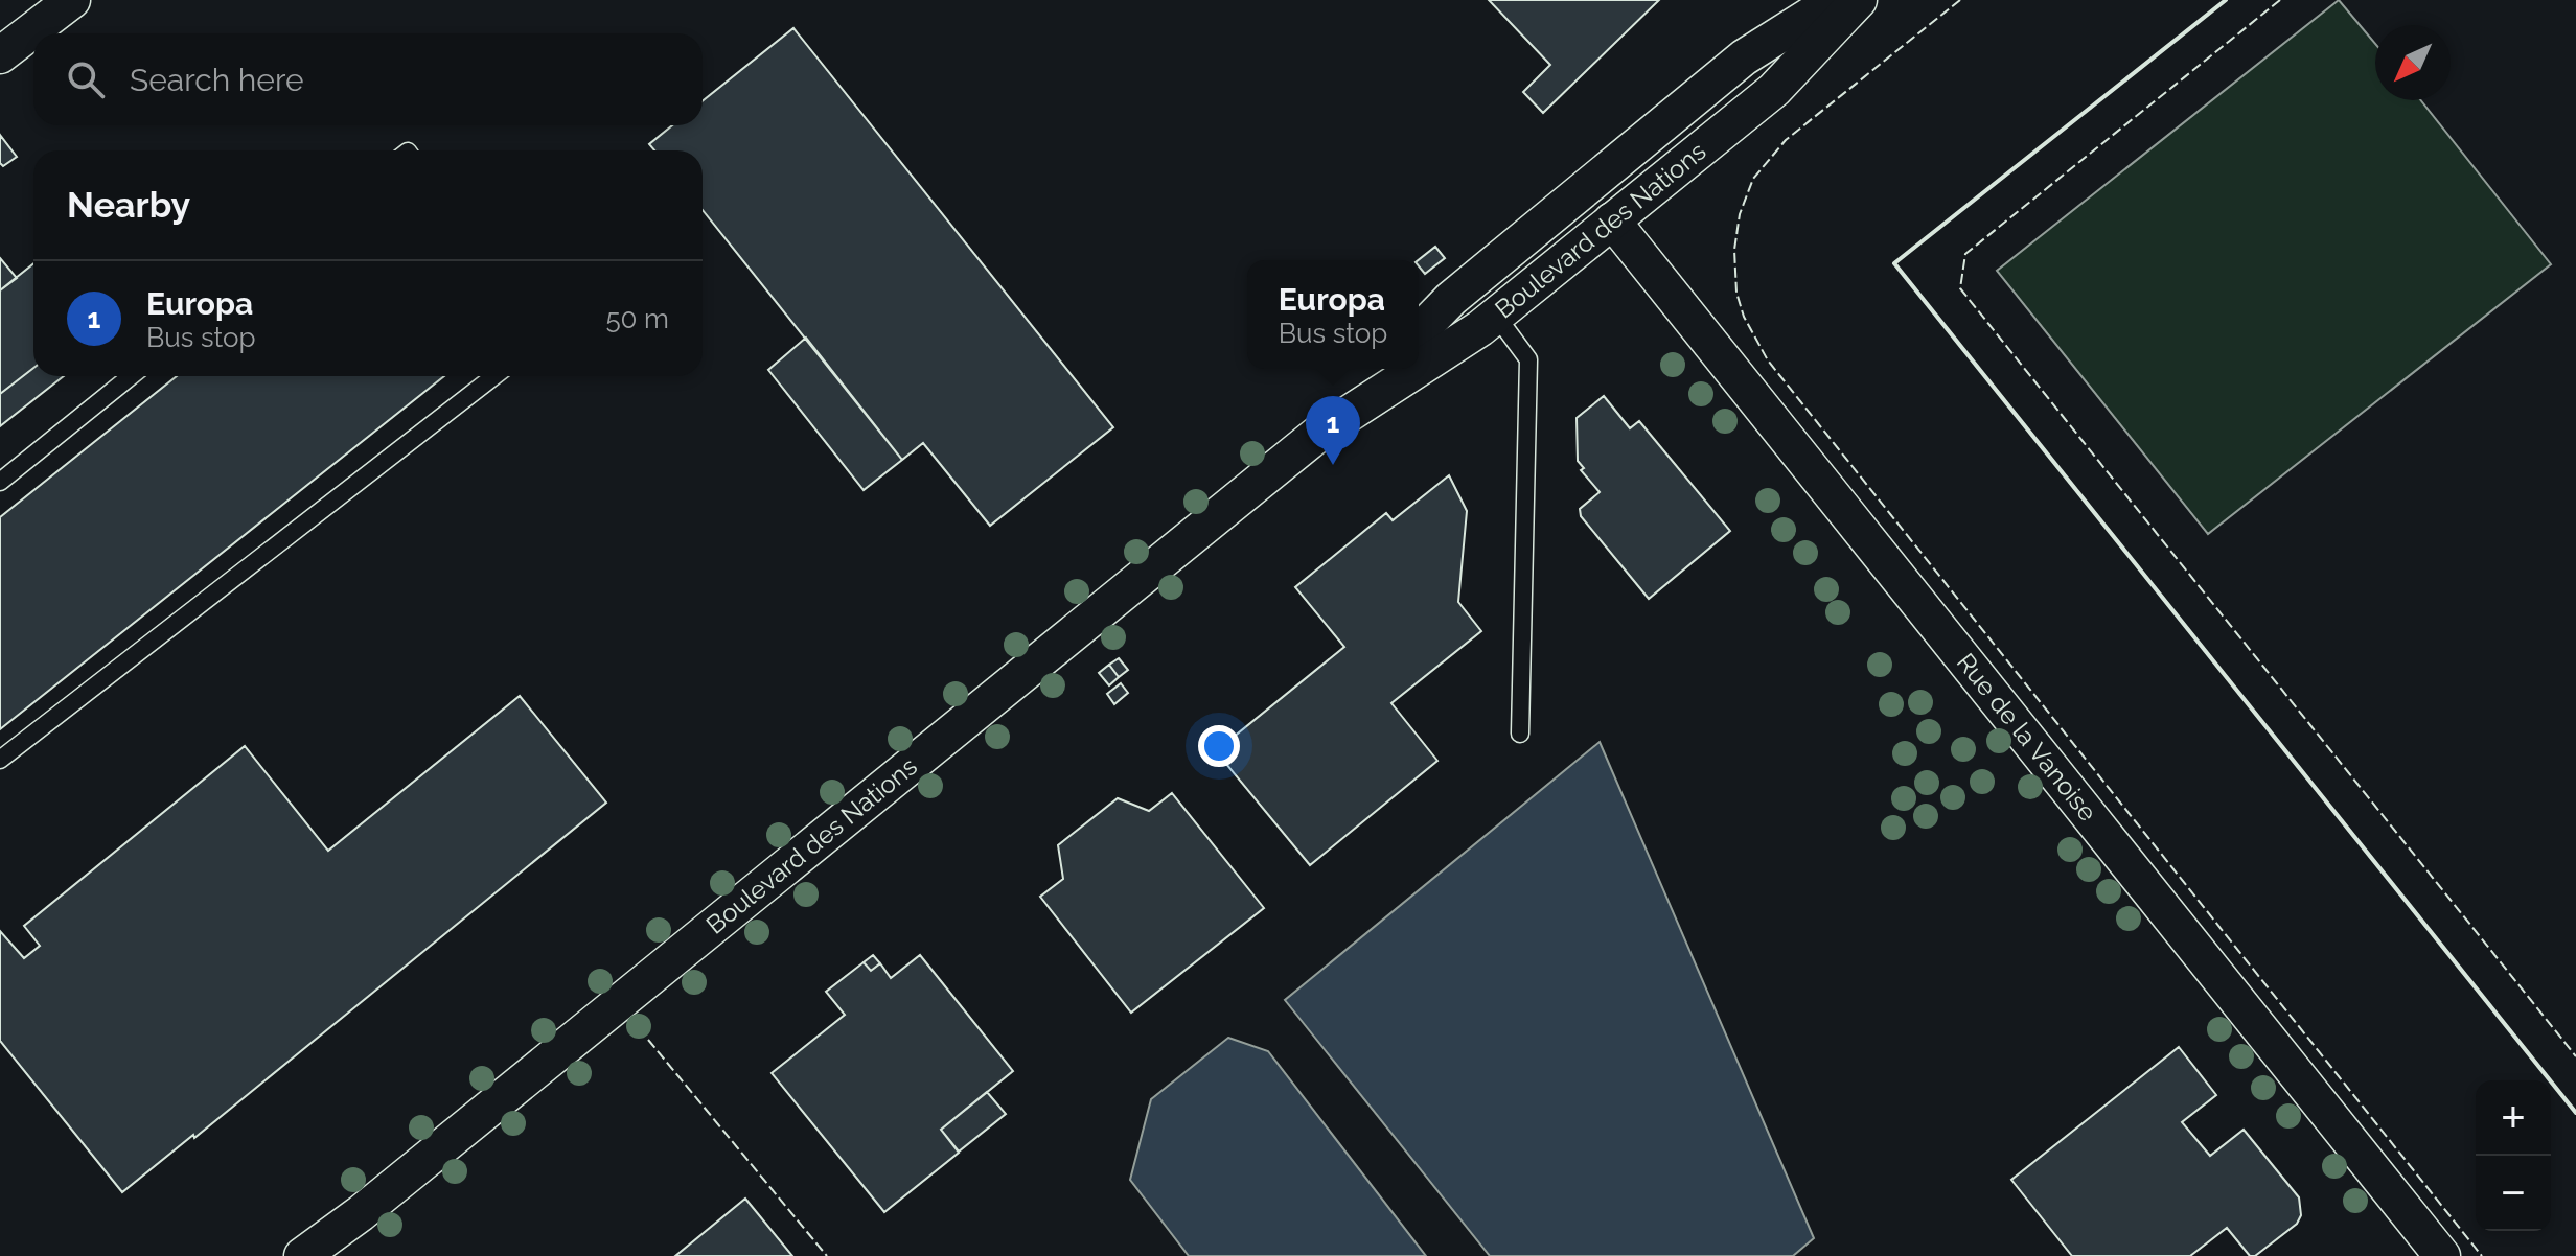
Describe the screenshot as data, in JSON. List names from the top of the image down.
{
  "streets": {
    "street": ["Boulevard des Nations", "Rue de la Vanoise"]
  },
  "crossings": [
    ["Boulevard des Nations", "Rue de la Vanoise"]
  ],
  "north": "bottom left",
  "page": {
    "search": "Search here",
    "heading": "Nearby",
    "list": [
      {
        "mark": "1",
        "name": "Europa",
        "note": "Bus stop",
        "value": "50 m"
      }
    ],
    "popup": ["Europa", "Bus stop"],
    "pins": "1",
    "map_buttons": ["+", "−"]
  }
}
